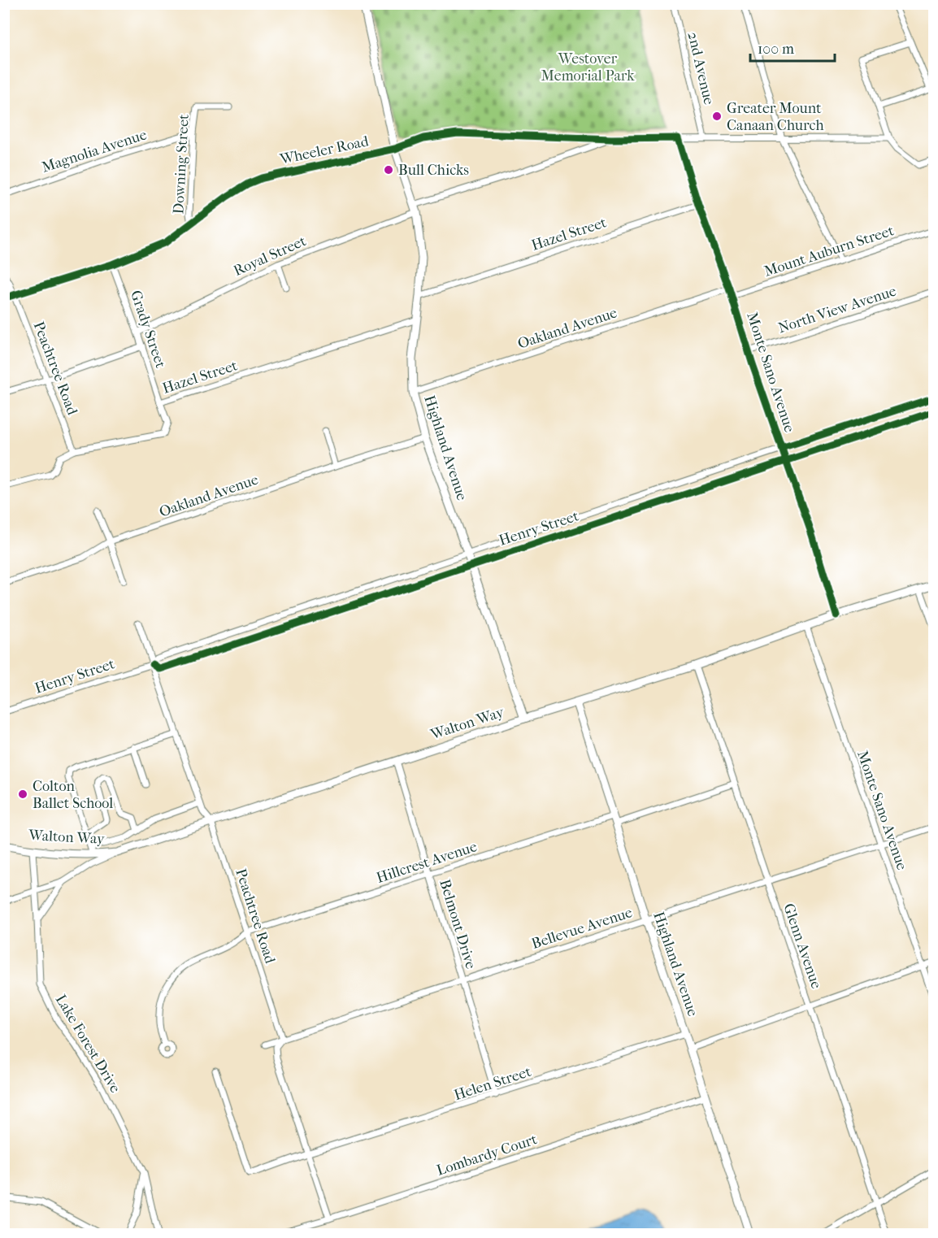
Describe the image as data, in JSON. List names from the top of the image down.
{
  "streets": {
    "main road": ["Highland Avenue", "Walton Way"],
    "street": [
      "2nd Avenue",
      "Wheeler Road",
      "Magnolia Avenue",
      "Downing Street",
      "Hazel Street",
      "Mount Auburn Street",
      "Royal Street",
      "North View Avenue",
      "Oakland Avenue",
      "Grady Street",
      "Peachtree Road",
      "Monte Sano Avenue",
      "Henry Street",
      "Hillcrest Avenue",
      "Belmont Drive",
      "Bellevue Avenue",
      "Glenn Avenue",
      "Lake Forest Drive",
      "Helen Street",
      "Lombardy Court"
    ]
  },
  "crossings": [
    ["2nd Avenue", "Wheeler Road"],
    ["Wheeler Road", "Downing Street"],
    ["Wheeler Road", "Royal Street"],
    ["Wheeler Road", "Grady Street"],
    ["Wheeler Road", "Peachtree Road"],
    ["Wheeler Road", "Monte Sano Avenue"],
    ["Wheeler Road", "Highland Avenue"],
    ["Magnolia Avenue", "Downing Street"],
    ["Hazel Street", "Grady Street"],
    ["Hazel Street", "Peachtree Road"],
    ["Hazel Street", "Monte Sano Avenue"],
    ["Hazel Street", "Highland Avenue"],
    ["Mount Auburn Street", "Monte Sano Avenue"],
    ["Royal Street", "Grady Street"],
    ["Royal Street", "Highland Avenue"],
    ["North View Avenue", "Monte Sano Avenue"],
    ["Oakland Avenue", "Monte Sano Avenue"],
    ["Oakland Avenue", "Highland Avenue"],
    ["Peachtree Road", "Henry Street"],
    ["Peachtree Road", "Walton Way"],
    ["Peachtree Road", "Hillcrest Avenue"],
    ["Peachtree Road", "Bellevue Avenue"],
    ["Monte Sano Avenue", "Henry Street"],
    ["Monte Sano Avenue", "Walton Way"],
    ["Monte Sano Avenue", "Bellevue Avenue"],
    ["Highland Avenue", "Henry Street"],
    ["Highland Avenue", "Walton Way"],
    ["Highland Avenue", "Hillcrest Avenue"],
    ["Highland Avenue", "Bellevue Avenue"],
    ["Highland Avenue", "Helen Street"],
    ["Highland Avenue", "Lombardy Court"],
    ["Walton Way", "Belmont Drive"],
    ["Walton Way", "Glenn Avenue"],
    ["Walton Way", "Lake Forest Drive"],
    ["Hillcrest Avenue", "Belmont Drive"],
    ["Hillcrest Avenue", "Glenn Avenue"],
    ["Belmont Drive", "Bellevue Avenue"],
    ["Belmont Drive", "Helen Street"],
    ["Bellevue Avenue", "Glenn Avenue"]
  ],
  "parks": ["Westover Memorial Park"],
  "places": ["Greater Mount Canaan Church", "Bull Chicks", "Colton Ballet School"],
  "scale_bar": "100 m"
}
